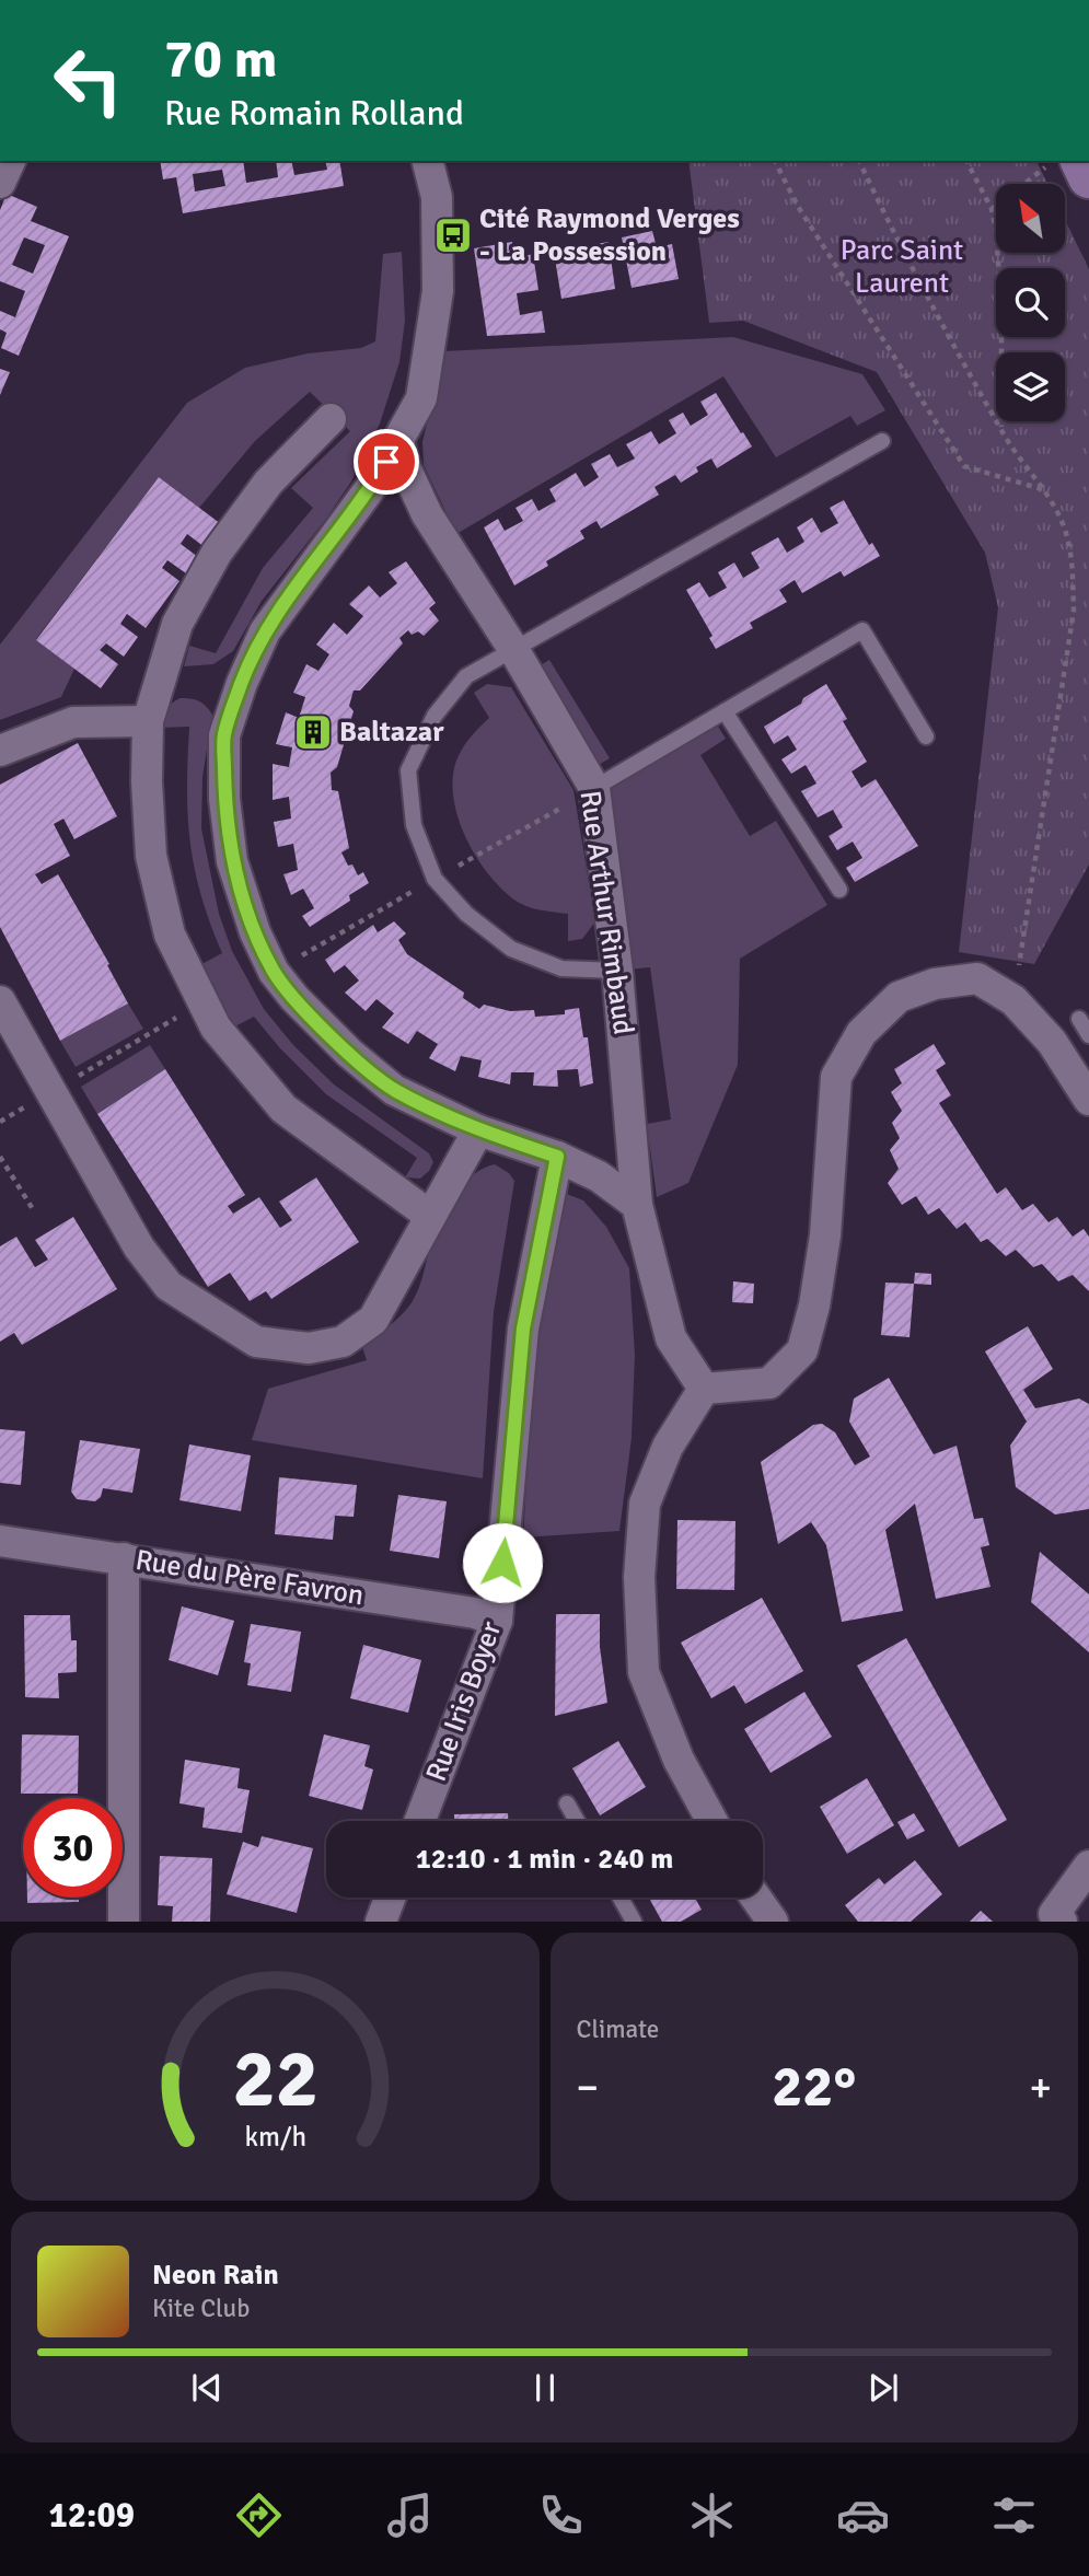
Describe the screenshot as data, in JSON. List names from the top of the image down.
{
  "streets": {
    "street": ["Rue Arthur Rimbaud", "Rue du Père Favron", "Rue Iris Boyer"]
  },
  "crossings": [
    ["Rue du Père Favron", "Rue Iris Boyer"]
  ],
  "parks": ["Parc Saint Laurent"],
  "places": {
    "bus stop": ["Cité Raymond Verges - La Possession"],
    "building": ["Baltazar"]
  },
  "north": "top left",
  "page": {
    "turn": ["70 m", "Rue Romain Rolland"],
    "limit": "30",
    "trip": "12:10 · 1 min · 240 m",
    "tile": "Climate",
    "heat": ["−", "22°", "+"],
    "song": ["Neon Rain", "Kite Club"],
    "tabs": "12:09",
    "gauge": ["22", "km/h"]
  }
}
